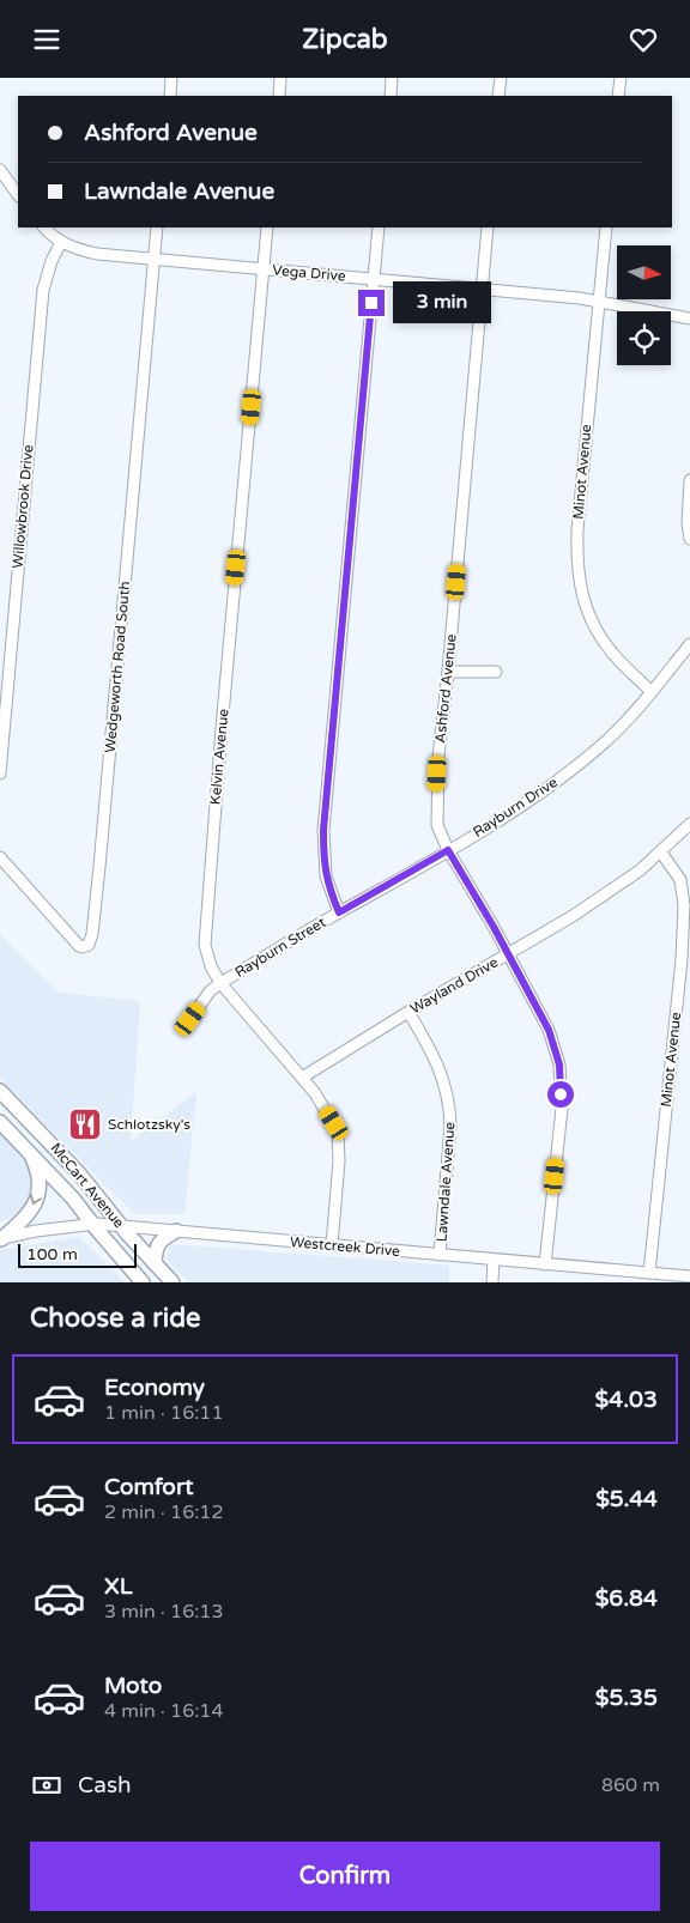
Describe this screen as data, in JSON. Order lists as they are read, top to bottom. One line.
{"streets":{"main road":["McCart Avenue"],"street":["Vega Drive","Minot Avenue","Willowbrook Drive","Wedgeworth Road South","Ashford Avenue","Kelvin Avenue","Rayburn Drive","Rayburn Street","Wayland Drive","Lawndale Avenue","Westcreek Drive"]},"crossings":[["Vega Drive","Minot Avenue"],["Vega Drive","Willowbrook Drive"],["Vega Drive","Wedgeworth Road South"],["Vega Drive","Ashford Avenue"],["Vega Drive","Kelvin Avenue"],["Minot Avenue","Rayburn Drive"],["Minot Avenue","Wayland Drive"],["Minot Avenue","Westcreek Drive"],["Ashford Avenue","Rayburn Drive"],["Ashford Avenue","Wayland Drive"],["Ashford Avenue","Westcreek Drive"],["Kelvin Avenue","Rayburn Street"],["Kelvin Avenue","Wayland Drive"],["Kelvin Avenue","Westcreek Drive"],["Rayburn Drive","Rayburn Street"],["Wayland Drive","Lawndale Avenue"],["Lawndale Avenue","Westcreek Drive"],["McCart Avenue","Westcreek Drive"]],"places":{"restaurant":["Schlotzsky's"]},"scale_bar":"100 m","north":"right","page":{"header":"Zipcab","banner":["Ashford Avenue","Lawndale Avenue"],"bubble":"3 min","scale":"100 m","heading":"Choose a ride","list":[{"name":"Economy","note":"1 min · 16:11","value":"$4.03"},{"name":"Comfort","note":"2 min · 16:12","value":"$5.44"},{"name":"XL","note":"3 min · 16:13","value":"$6.84"},{"name":"Moto","note":"4 min · 16:14","value":"$5.35"}],"pay":["Cash","860 m"],"buttons":"Confirm"}}
